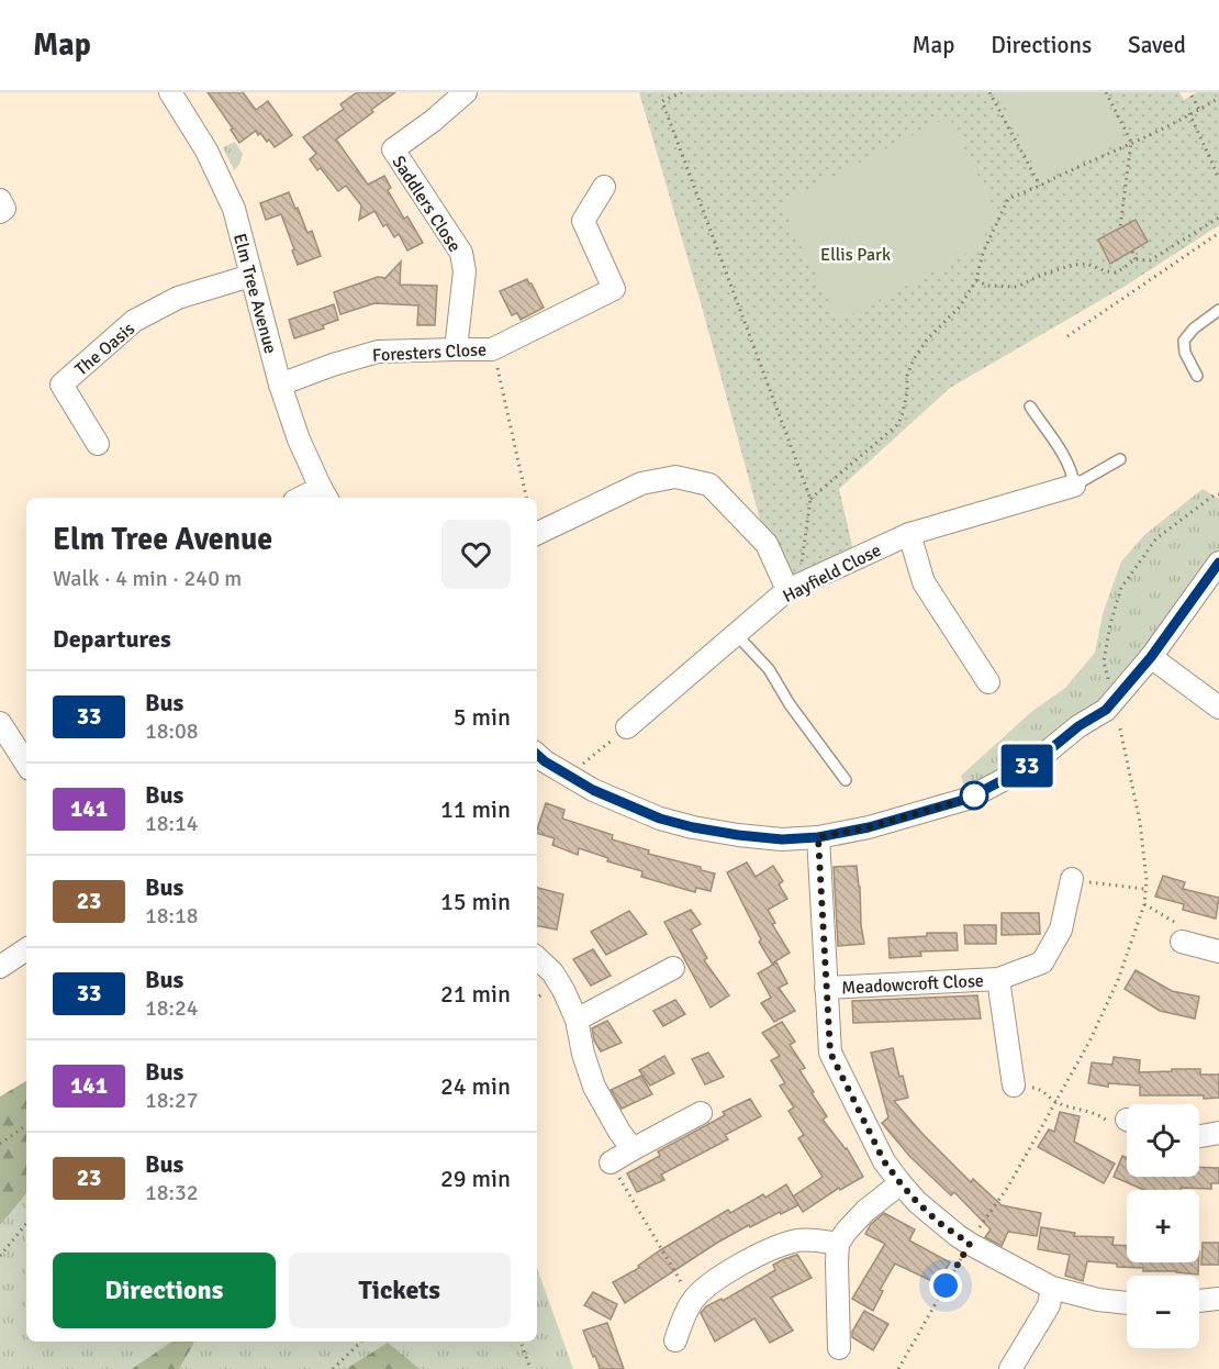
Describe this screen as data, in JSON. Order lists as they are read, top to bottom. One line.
{"streets":{"street":["Saddlers Close","Elm Tree Avenue","The Oasis","Foresters Close","Hayfield Close","Meadowcroft Close"]},"crossings":[["Saddlers Close","Foresters Close"],["Elm Tree Avenue","The Oasis"],["Elm Tree Avenue","Foresters Close"]],"parks":["Ellis Park"],"lines":["bus line 33"],"page":{"header":"Map","nav":["Map","Directions","Saved"],"on_map":"33","heading":[["Elm Tree Avenue","Walk · 4 min · 240 m"],"Departures"],"list":[{"mark":"33","name":"Bus","note":"18:08","value":"5 min"},{"mark":"141","name":"Bus","note":"18:14","value":"11 min"},{"mark":"23","name":"Bus","note":"18:18","value":"15 min"},{"mark":"33","name":"Bus","note":"18:24","value":"21 min"},{"mark":"141","name":"Bus","note":"18:27","value":"24 min"},{"mark":"23","name":"Bus","note":"18:32","value":"29 min"}],"map_buttons":["+","−"],"buttons":["Directions","Tickets"]}}
